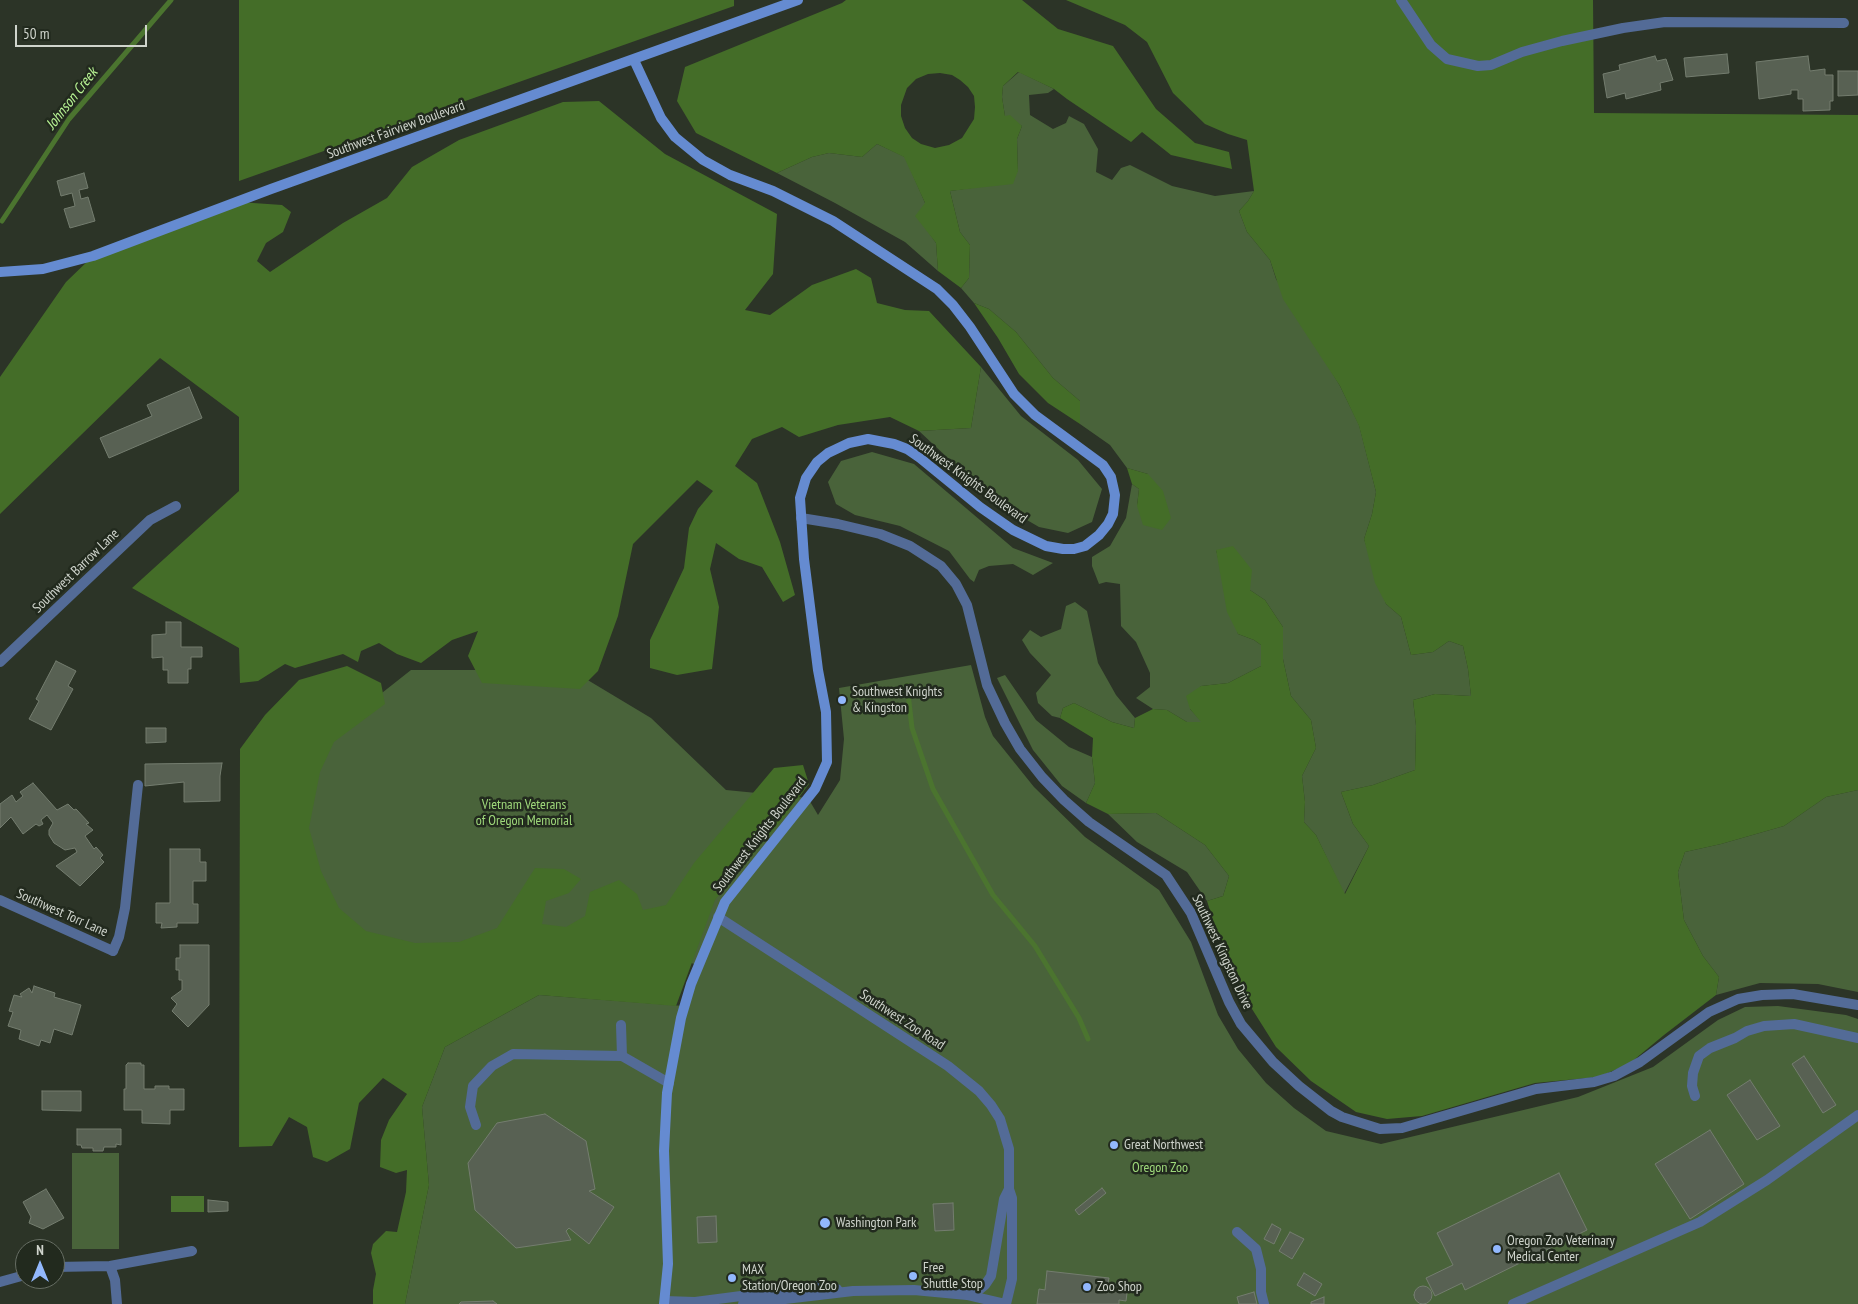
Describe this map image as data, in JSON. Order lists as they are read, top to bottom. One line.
{"streets":{"street":["Southwest Fairview Boulevard","Southwest Knights Boulevard","Southwest Barrow Lane","Southwest Torr Lane","Southwest Kingston Drive","Southwest Zoo Road"]},"crossings":[["Southwest Fairview Boulevard","Southwest Knights Boulevard"],["Southwest Knights Boulevard","Southwest Kingston Drive"],["Southwest Knights Boulevard","Southwest Zoo Road"]],"water":["Johnson Creek"],"parks":["Vietnam Veterans of Oregon Memorial","Oregon Zoo"],"places":["Southwest Knights & Kingston","Great Northwest","Washington Park","Oregon Zoo Veterinary Medical Center","Free Shuttle Stop","MAX Station/Oregon Zoo","Zoo Shop"],"scale_bar":"50 m","north":"top"}
